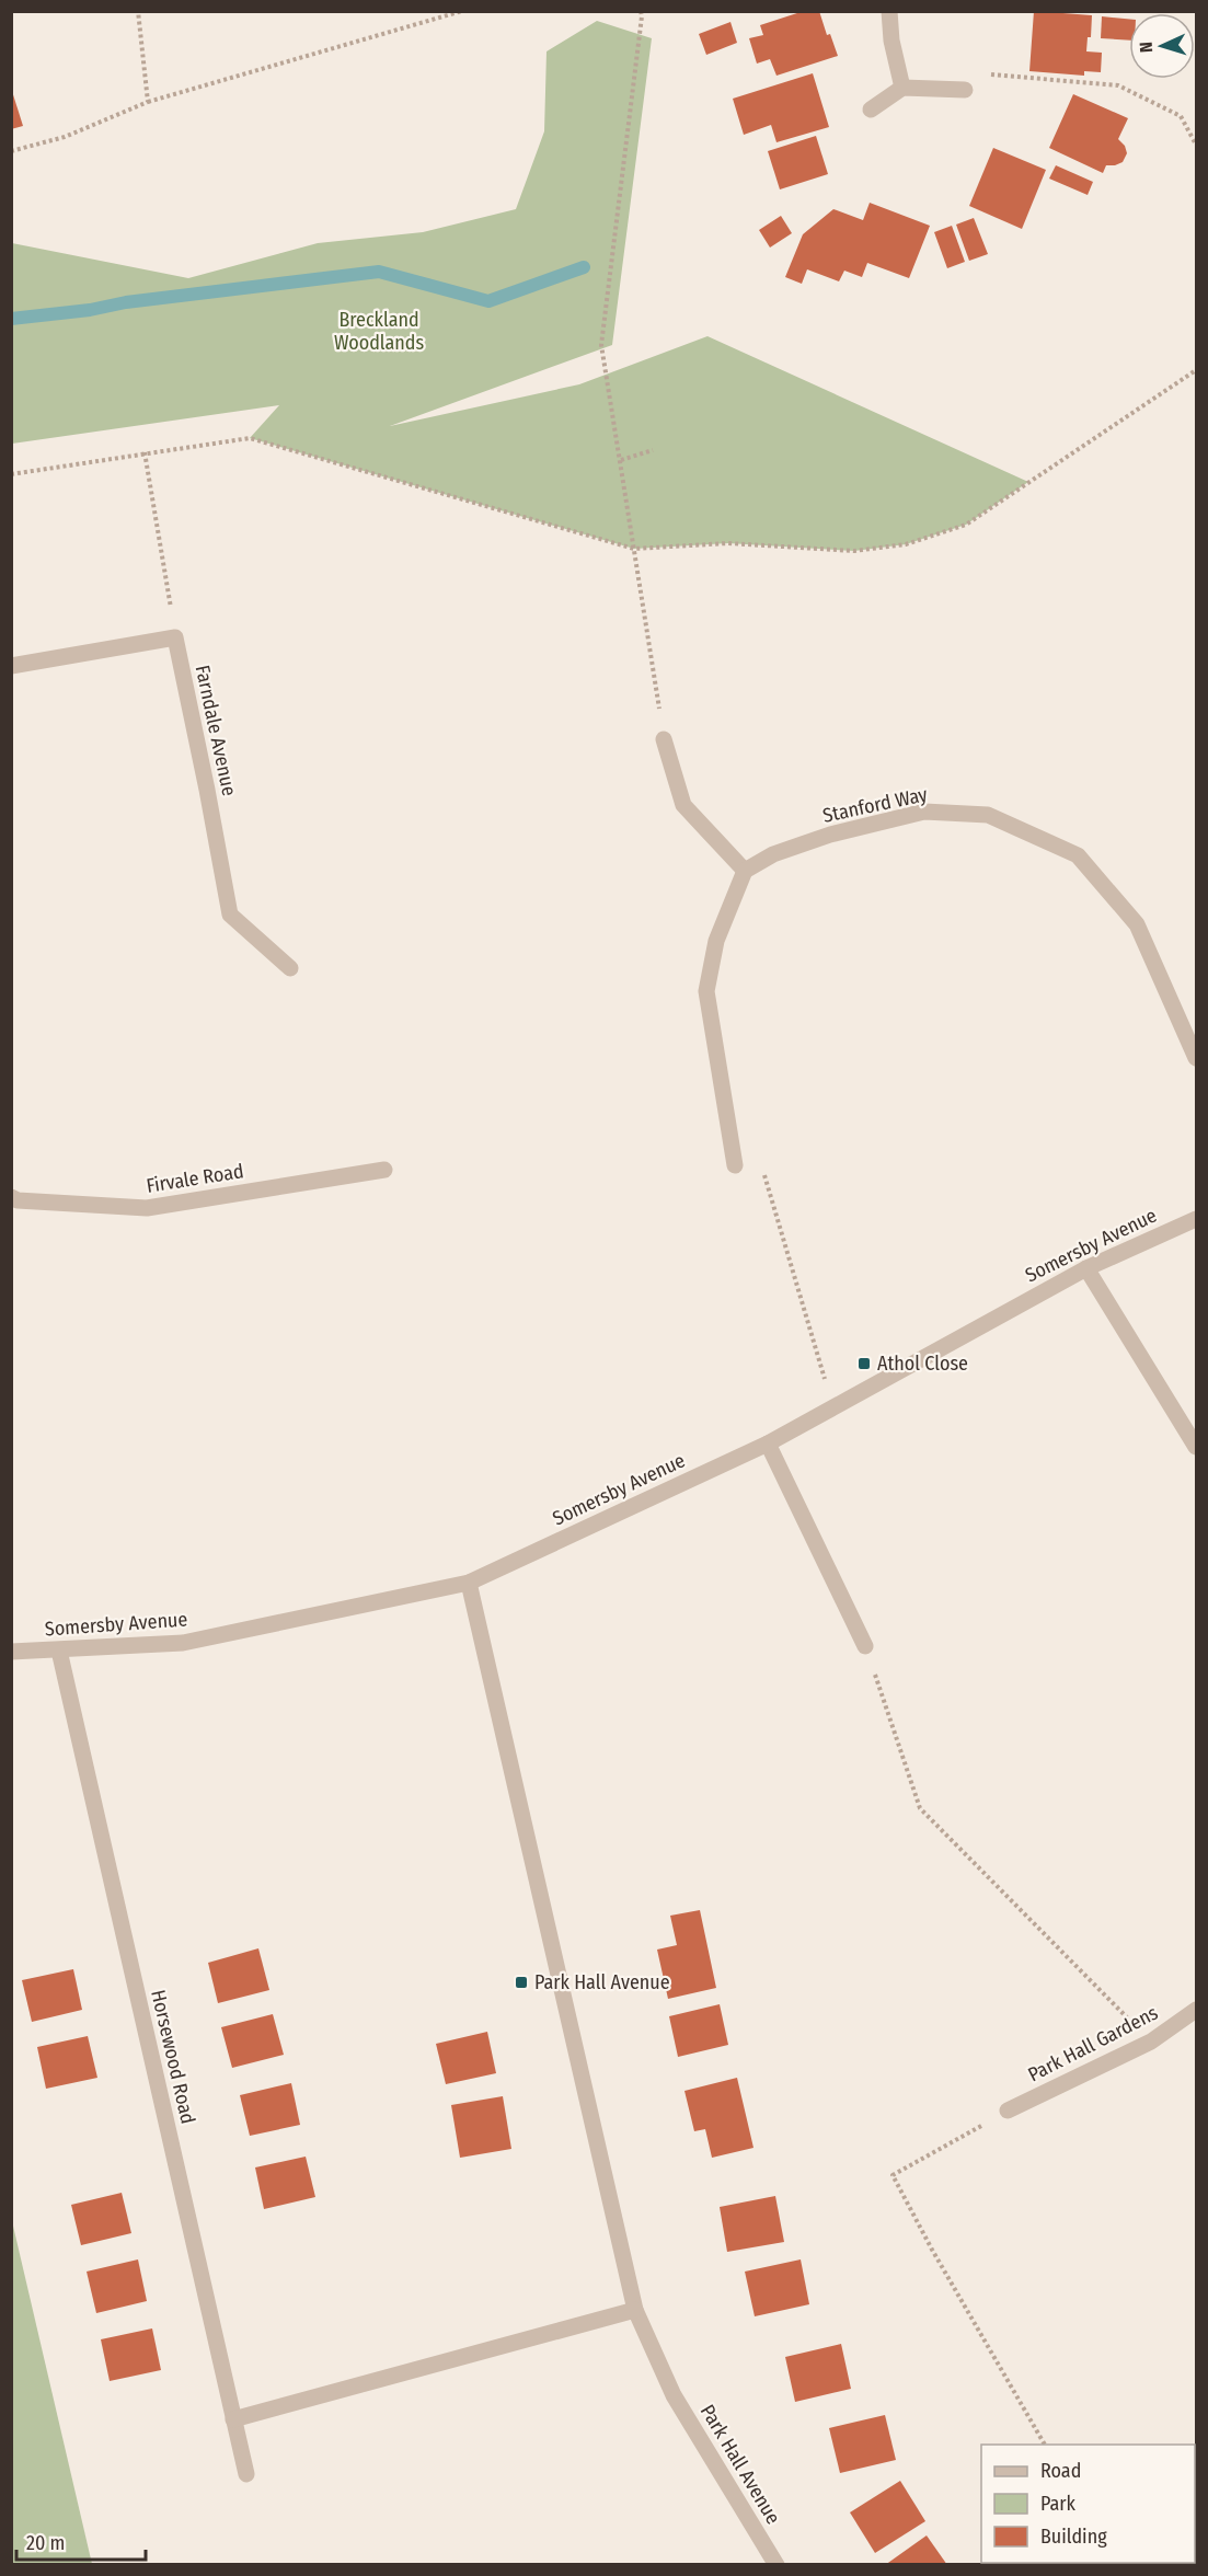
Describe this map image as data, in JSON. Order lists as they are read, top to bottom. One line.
{"streets":{"street":["Farndale Avenue","Stanford Way","Firvale Road","Somersby Avenue","Park Hall Gardens","Horsewood Road","Park Hall Avenue"]},"crossings":[["Somersby Avenue","Horsewood Road"],["Somersby Avenue","Park Hall Avenue"]],"parks":["Breckland Woodlands"],"places":{"transit":["Athol Close","Park Hall Avenue"]},"legend":["Road","Park","Building"],"scale_bar":"20 m","north":"left"}
